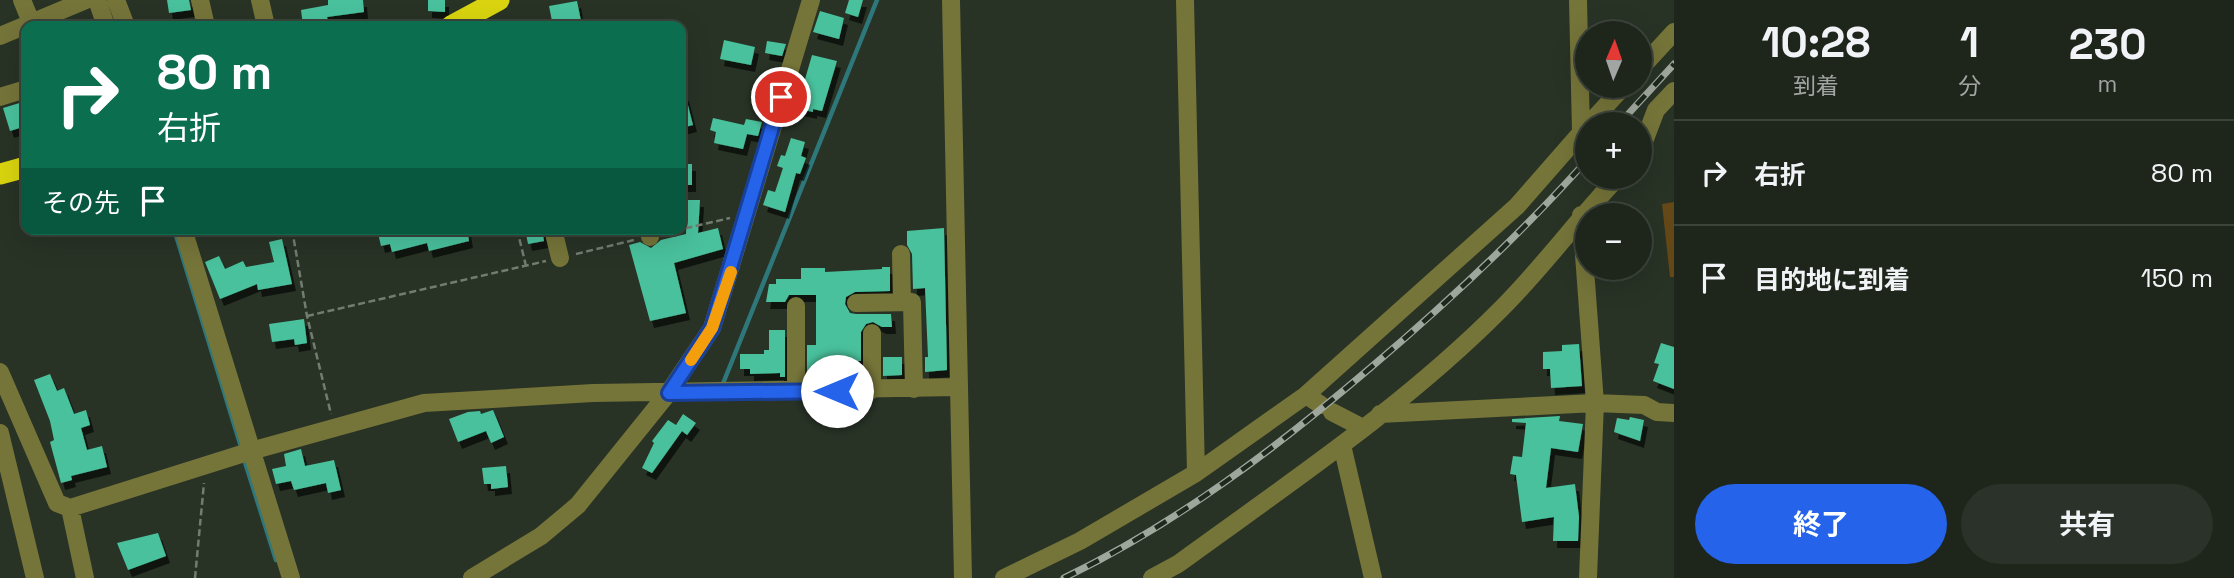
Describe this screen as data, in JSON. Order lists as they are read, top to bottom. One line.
{"north":"top","page":{"eta":["10:28","到着","1","分","230","m"],"map_buttons":["+","−"],"turn":["80 m","右折"],"list":[{"name":"右折","value":"80 m"},{"name":"目的地に到着","value":"150 m"}],"then":"その先","buttons":["終了","共有"]}}
